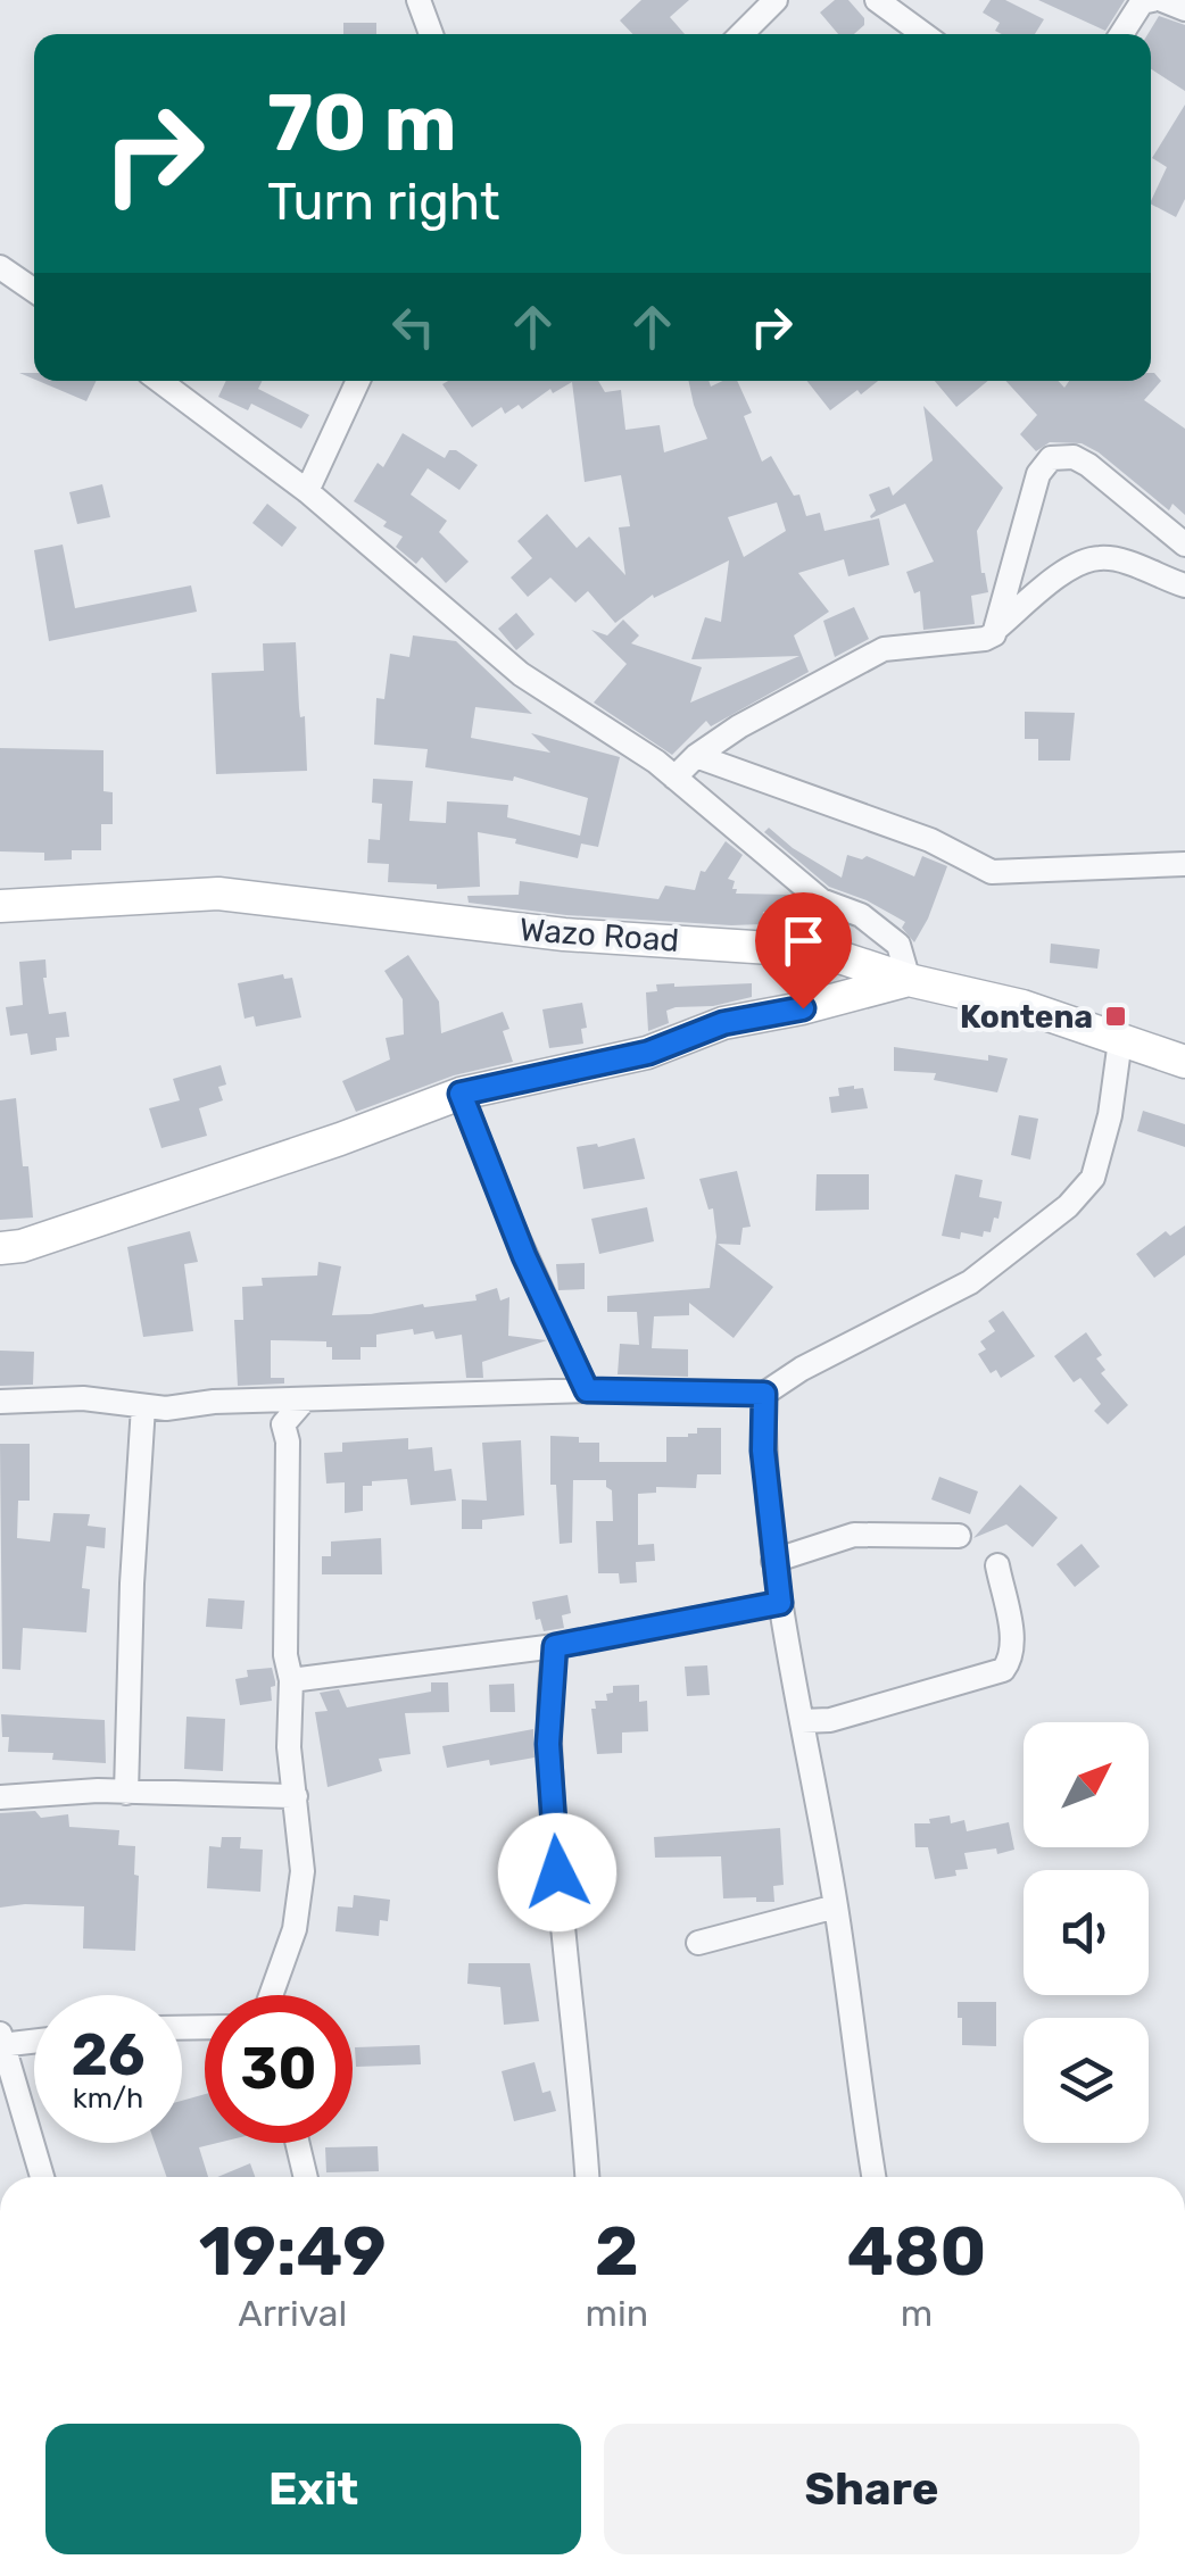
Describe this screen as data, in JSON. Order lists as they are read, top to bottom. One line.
{"streets":{"main road":["Wazo Road"]},"places":{"transit":["Kontena"]},"north":"top right","page":{"turn":["70 m","Turn right"],"speed":"26 km/h","limit":"30","eta":["19:49","Arrival","2","min","480","m"],"buttons":["Exit","Share"]}}
